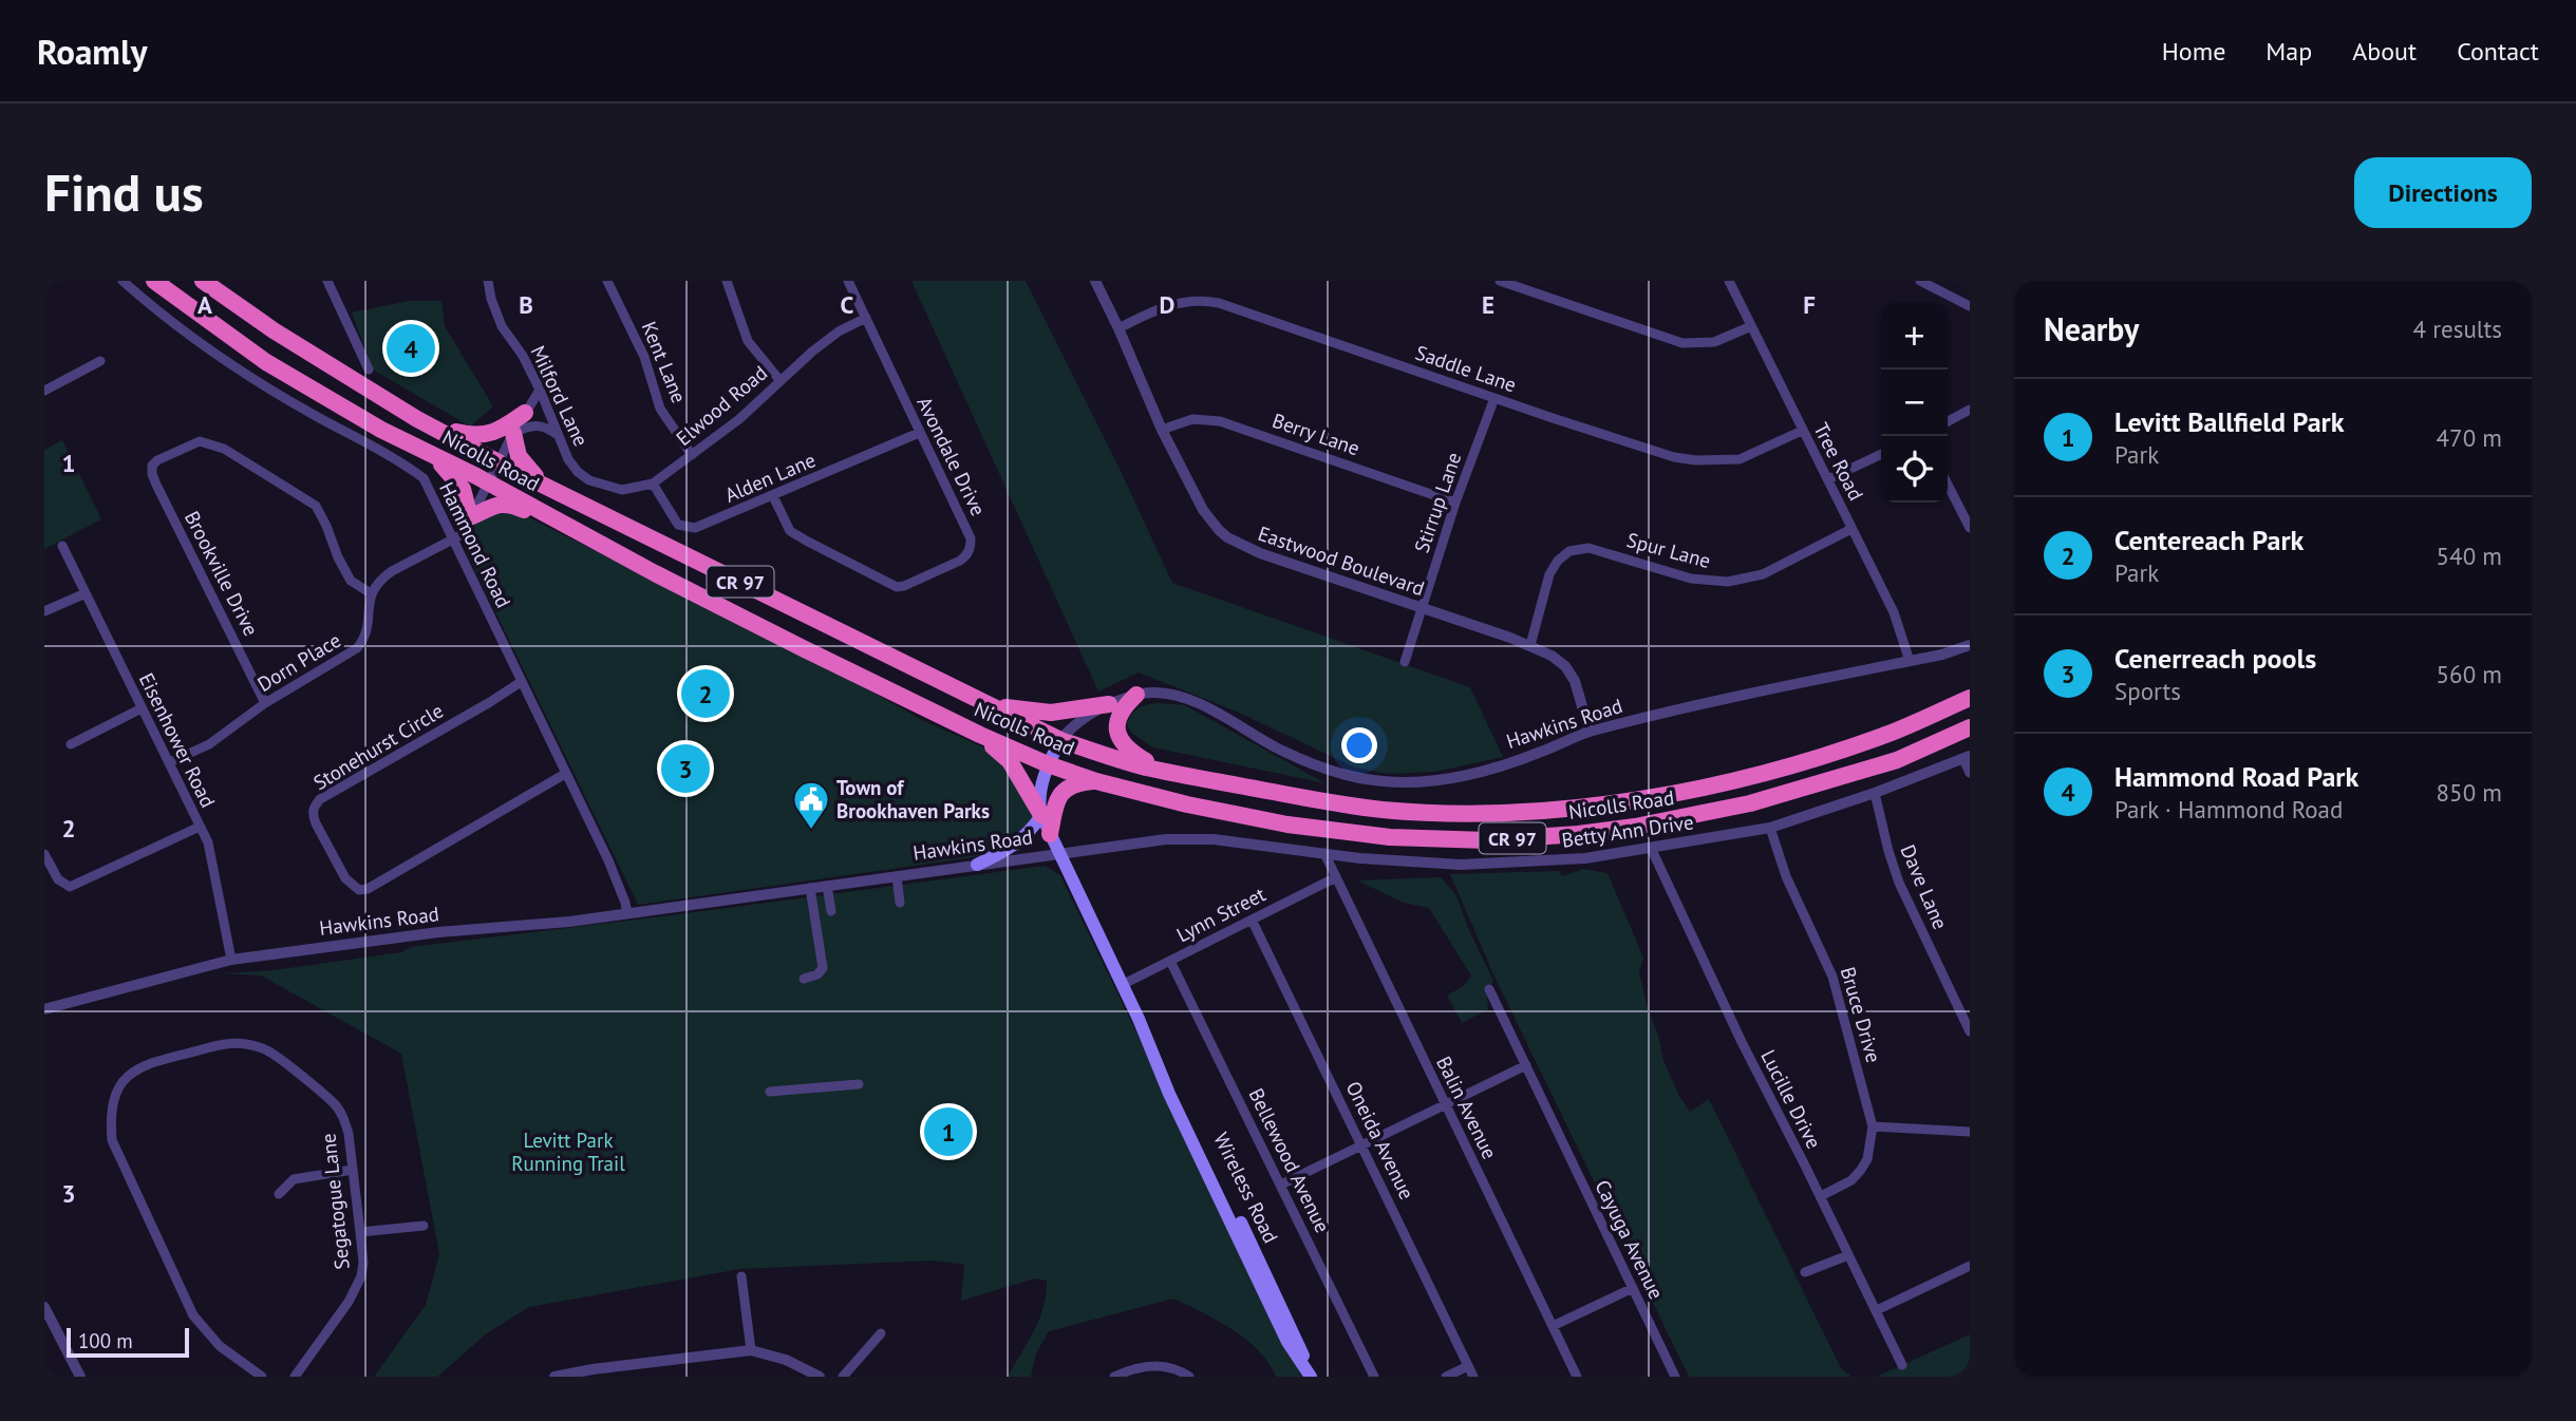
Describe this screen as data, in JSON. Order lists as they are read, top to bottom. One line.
{"streets":{"highway":["Nicolls Road","CR 97"],"main road":["Hawkins Road","Wireless Road"],"street":["Kent Lane","Saddle Lane","Milford Lane","Elwood Road","Berry Lane","Avondale Drive","Tree Road","Alden Lane","Stirrup Lane","Hammond Road","Spur Lane","Eastwood Boulevard","Brookville Drive","Dorn Place","Eisenhower Road","Stonehurst Circle","Betty Ann Drive","Dave Lane","Lynn Street","Bruce Drive","Lucille Drive","Balin Avenue","Oneida Avenue","Bellewood Avenue","Segatogue Lane","Cayuga Avenue"]},"crossings":[["Kent Lane","Elwood Road"],["Saddle Lane","Tree Road"],["Saddle Lane","Stirrup Lane"],["Saddle Lane","Eastwood Boulevard"],["Milford Lane","Elwood Road"],["Elwood Road","Avondale Drive"],["Elwood Road","Alden Lane"],["Berry Lane","Stirrup Lane"],["Berry Lane","Eastwood Boulevard"],["Avondale Drive","Alden Lane"],["Nicolls Road","Hawkins Road"],["Tree Road","Spur Lane"],["Tree Road","Hawkins Road"],["Stirrup Lane","Eastwood Boulevard"],["Hammond Road","Hawkins Road"],["Hammond Road","Stonehurst Circle"],["Spur Lane","Eastwood Boulevard"],["Eastwood Boulevard","Hawkins Road"],["Brookville Drive","Dorn Place"],["Dorn Place","Eisenhower Road"],["Hawkins Road","Eisenhower Road"],["Hawkins Road","Betty Ann Drive"],["Hawkins Road","Wireless Road"],["Betty Ann Drive","Dave Lane"],["Betty Ann Drive","Bruce Drive"],["Betty Ann Drive","Lucille Drive"],["Betty Ann Drive","Balin Avenue"],["Betty Ann Drive","Wireless Road"],["Lynn Street","Balin Avenue"],["Lynn Street","Oneida Avenue"],["Lynn Street","Bellewood Avenue"],["Lynn Street","Wireless Road"],["Bruce Drive","Lucille Drive"]],"parks":["Levitt Park Running Trail"],"places":{"public building":["Town of Brookhaven Parks"]},"scale_bar":"100 m","page":{"header":"Roamly","nav":["Home","Map","About","Contact"],"buttons":"Directions","title":"Find us","heading":["Nearby","4 results"],"map_buttons":["+","−"],"pins":["4","2","3","1"],"list":[{"mark":"1","name":"Levitt Ballfield Park","note":"Park","value":"470 m"},{"mark":"2","name":"Centereach Park","note":"Park","value":"540 m"},{"mark":"3","name":"Cenerreach pools","note":"Sports","value":"560 m"},{"mark":"4","name":"Hammond Road Park","note":"Park · Hammond Road","value":"850 m"}],"scale":"100 m"},"grid":{"columns":["A","B","C","D","E","F"],"rows":["1","2","3"]}}
